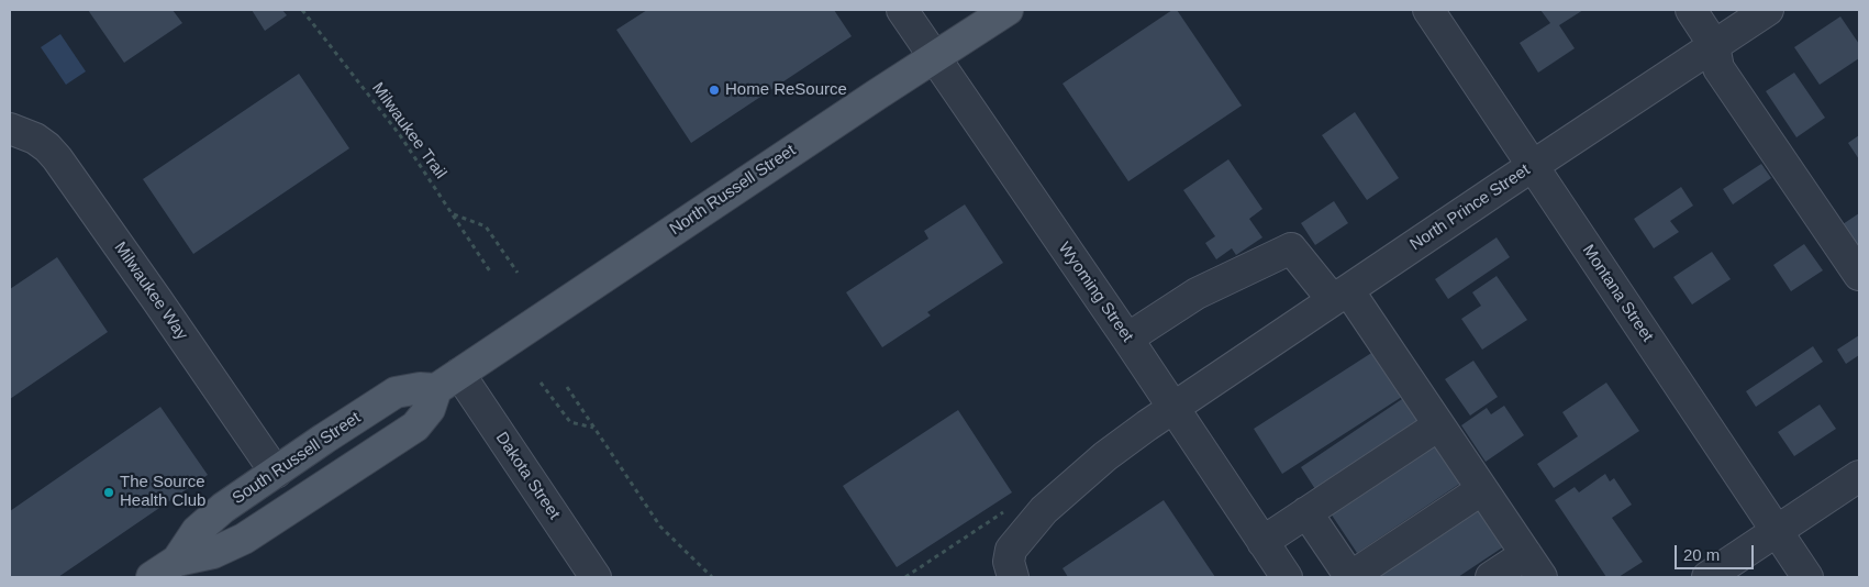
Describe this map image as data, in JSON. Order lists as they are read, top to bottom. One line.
{"streets":{"main road":["North Russell Street","South Russell Street"],"street":["North Prince Street","Milwaukee Way","Wyoming Street","Montana Street","Dakota Street"],"path":["Milwaukee Trail"]},"crossings":[["North Russell Street","Wyoming Street"],["North Russell Street","South Russell Street"],["North Russell Street","Dakota Street"],["North Prince Street","Wyoming Street"],["North Prince Street","Montana Street"],["Milwaukee Way","South Russell Street"],["South Russell Street","Dakota Street"]],"places":["Home ReSource","The Source Health Club"],"scale_bar":"20 m"}
